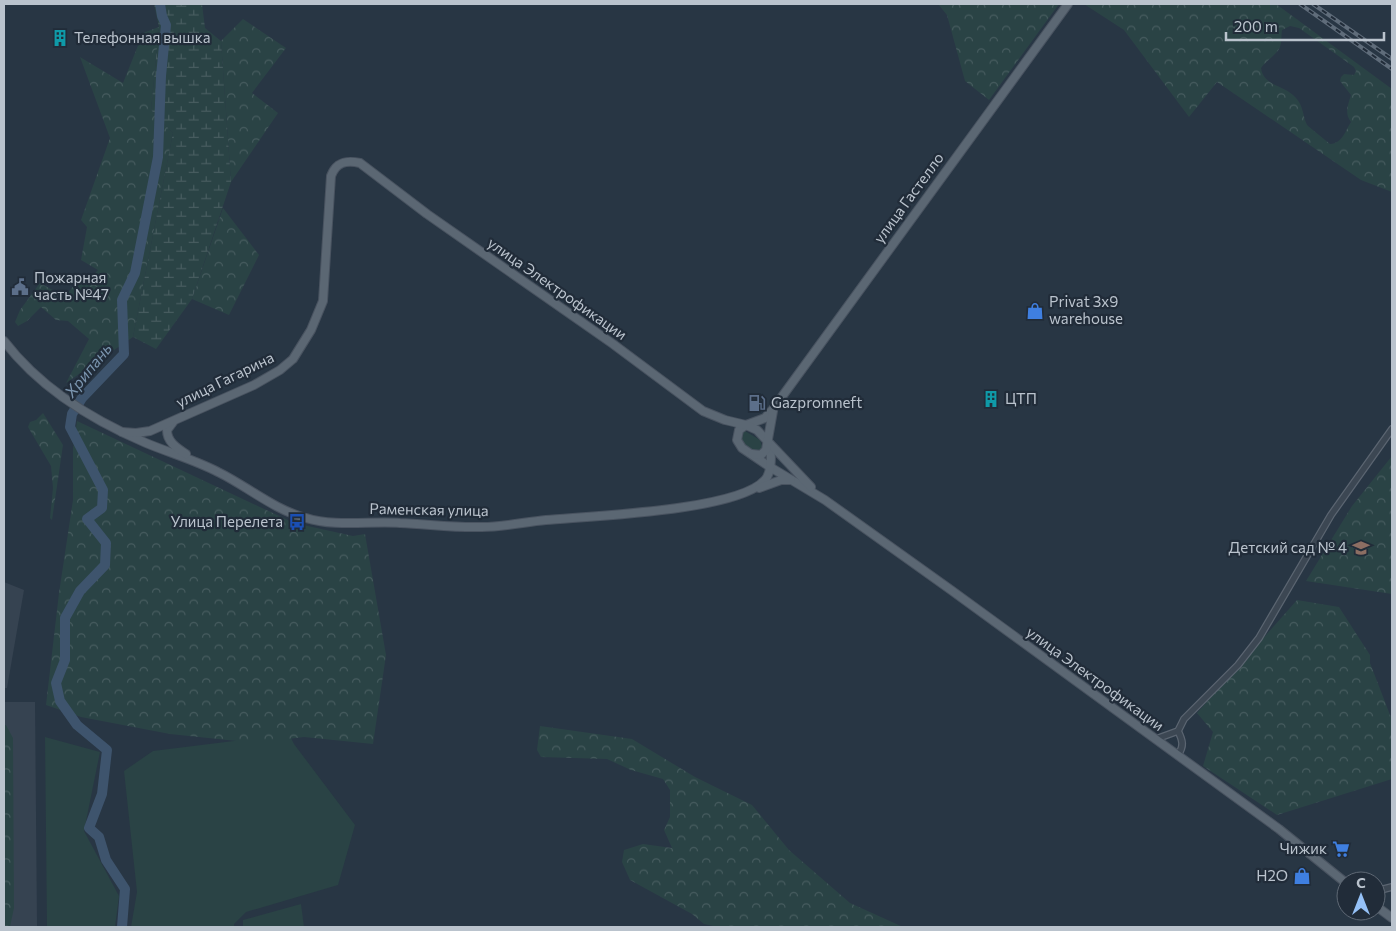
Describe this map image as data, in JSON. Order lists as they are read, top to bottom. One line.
{"streets":{"main road":["улица Гастелло","улица Электрофикации","улица Гагарина","Раменская улица"]},"crossings":[["улица Гастелло","улица Электрофикации"],["улица Гастелло","Раменская улица"],["улица Электрофикации","улица Гагарина"],["улица Гагарина","Раменская улица"]],"water":["Хрипань"],"places":{"building":["Телефонная вышка","ЦТП"],"public building":["Пожарная часть №47"],"shop":["Privat 3x9 warehouse","H2O"],"fuel station":["Gazpromneft"],"bus stop":["Улица Перелета"],"school or university":["Детский сад № 4"],"supermarket":["Чижик"]},"scale_bar":"200 m","north":"top"}
